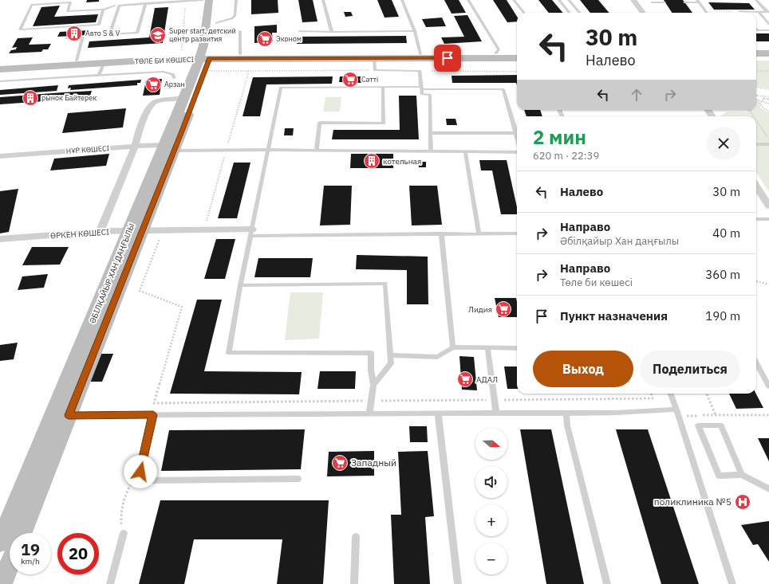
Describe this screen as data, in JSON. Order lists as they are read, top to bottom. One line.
{"streets":{"main road":["ТӨЛЕ БИ КӨШЕСІ","ӘБІЛҚАЙЫР ХАН ДАҢҒЫЛЫ"],"street":["НҰР КӨШЕСІ","ӨРКЕН КӨШЕСІ"]},"crossings":[["ТӨЛЕ БИ КӨШЕСІ","ӘБІЛҚАЙЫР ХАН ДАҢҒЫЛЫ"],["НҰР КӨШЕСІ","ӘБІЛҚАЙЫР ХАН ДАҢҒЫЛЫ"],["ӨРКЕН КӨШЕСІ","ӘБІЛҚАЙЫР ХАН ДАҢҒЫЛЫ"]],"places":{"building":["Авто S & V","рынок Байтерек","котельная"],"school or university":["Super start, детский центр развития"],"supermarket":["Эконом","Cәтті","Арзан","Лидия","АДАЛ","Западный"],"hospital":["поликлиника №5"]},"north":"right","page":{"turn":["30 m","Налево"],"heading":["2 мин","620 m · 22:39"],"list":[{"name":"Налево","value":"30 m"},{"name":"Направо","note":"Әбілқайыр Хан даңғылы","value":"40 m"},{"name":"Направо","note":"Төле би көшесі","value":"360 m"},{"name":"Пункт назначения","value":"190 m"}],"buttons":["Выход","Поделиться"],"map_buttons":["+","−"],"speed":"19 km/h","limit":"20"}}
